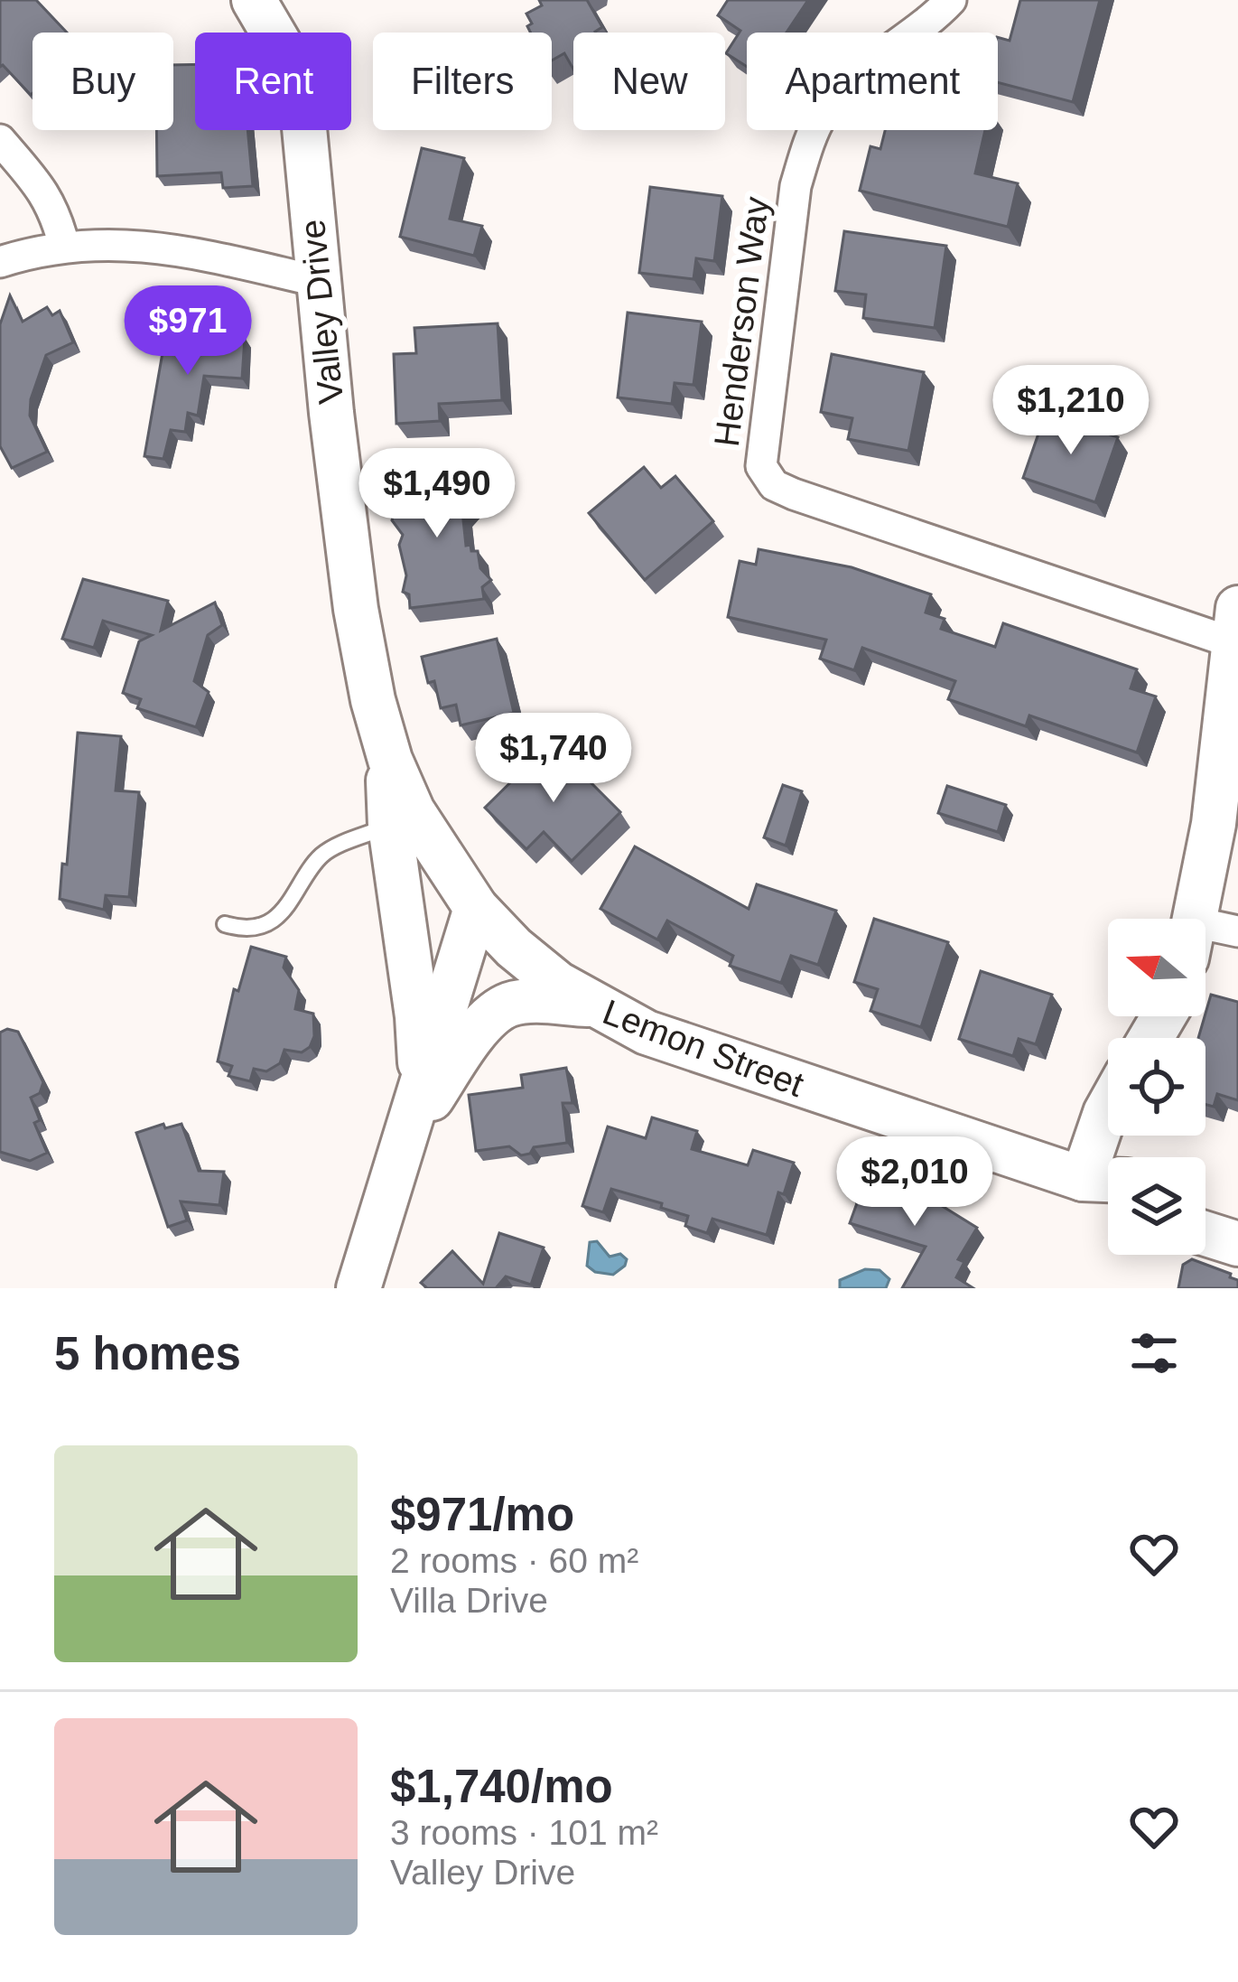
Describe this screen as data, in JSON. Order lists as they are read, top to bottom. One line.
{"streets":{"street":["Valley Drive","Henderson Way","Lemon Street"]},"crossings":[["Valley Drive","Lemon Street"]],"north":"left","page":{"chip":["Buy","Rent","Filters","New","Apartment"],"price":["$971","$1,210","$1,490","$1,740","$2,010"],"heading":"5 homes","list":[{"name":"$971/mo","note":"2 rooms · 60 m² · Villa Drive"},{"name":"$1,740/mo","note":"3 rooms · 101 m² · Valley Drive"}]}}
